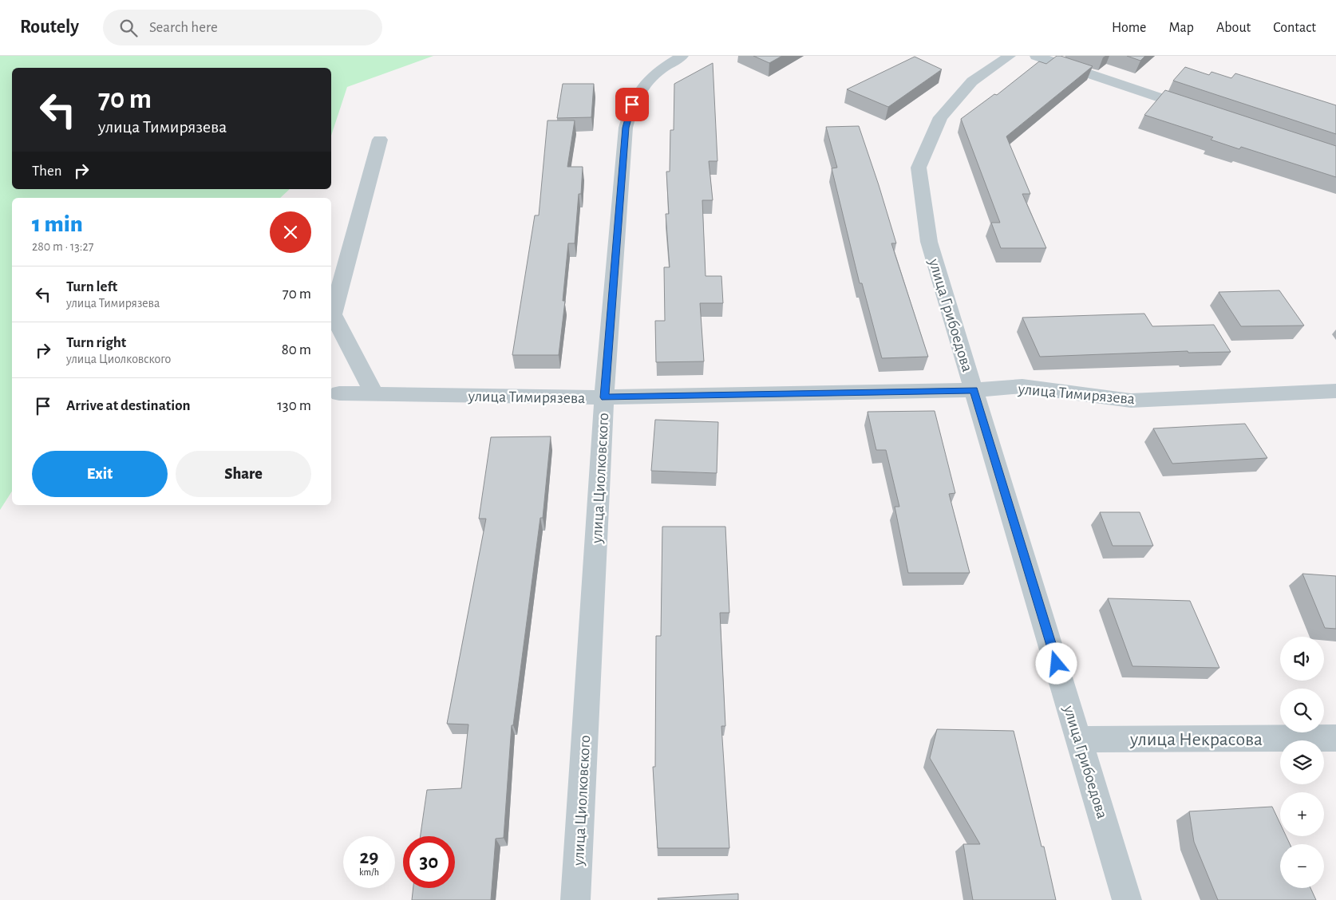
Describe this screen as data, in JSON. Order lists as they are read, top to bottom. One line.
{"streets":{"street":["улица Грибоедова","улица Тимирязева","улица Циолковского","улица Некрасова"]},"crossings":[["улица Грибоедова","улица Тимирязева"],["улица Грибоедова","улица Некрасова"],["улица Тимирязева","улица Циолковского"]],"page":{"header":"Routely","search":"Search here","nav":["Home","Map","About","Contact"],"turn":["70 m","улица Тимирязева"],"then":"Then","heading":["1 min","280 m · 13:27"],"list":[{"name":"Turn left","note":"улица Тимирязева","value":"70 m"},{"name":"Turn right","note":"улица Циолковского","value":"80 m"},{"name":"Arrive at destination","value":"130 m"}],"buttons":["Exit","Share"],"map_buttons":["+","−"],"speed":"29 km/h","limit":"30"}}
